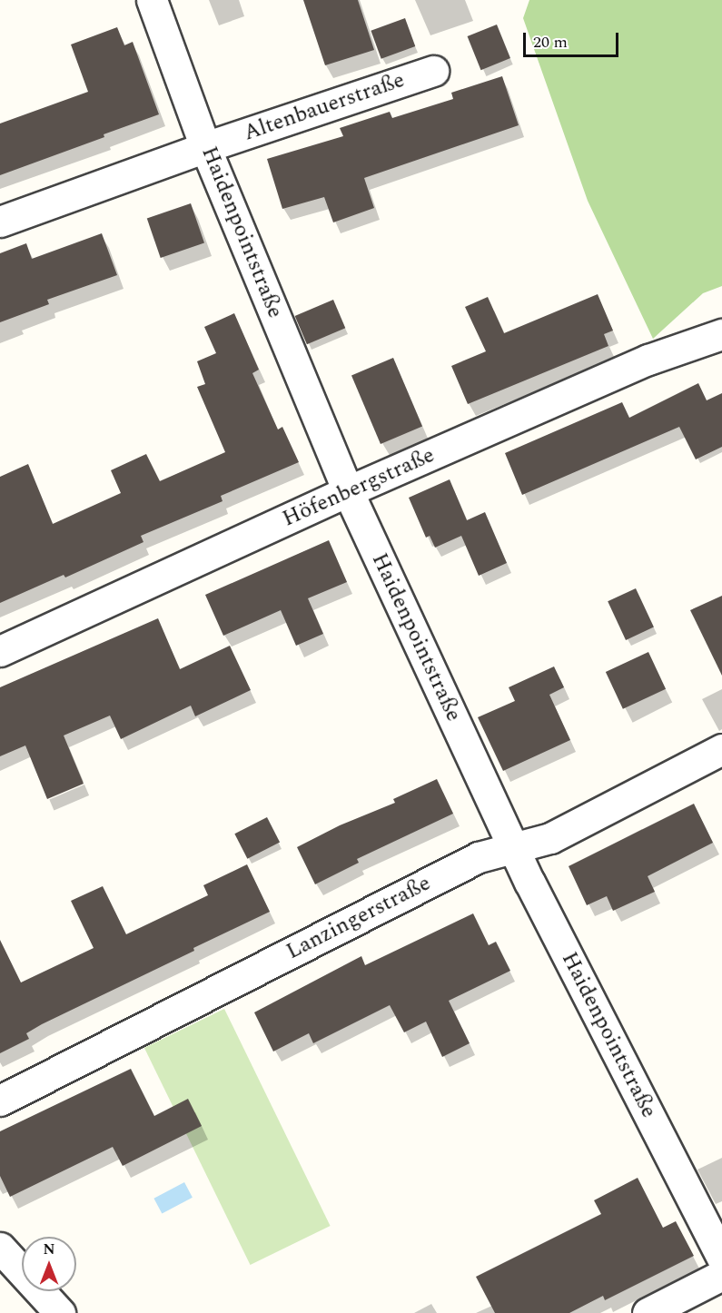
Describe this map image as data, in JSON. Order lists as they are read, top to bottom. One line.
{"streets":{"street":["Altenbauerstraße","Haidenpointstraße","Höfenbergstraße","Lanzingerstraße"]},"crossings":[["Altenbauerstraße","Haidenpointstraße"],["Haidenpointstraße","Höfenbergstraße"],["Haidenpointstraße","Lanzingerstraße"]],"scale_bar":"20 m","north":"top"}
